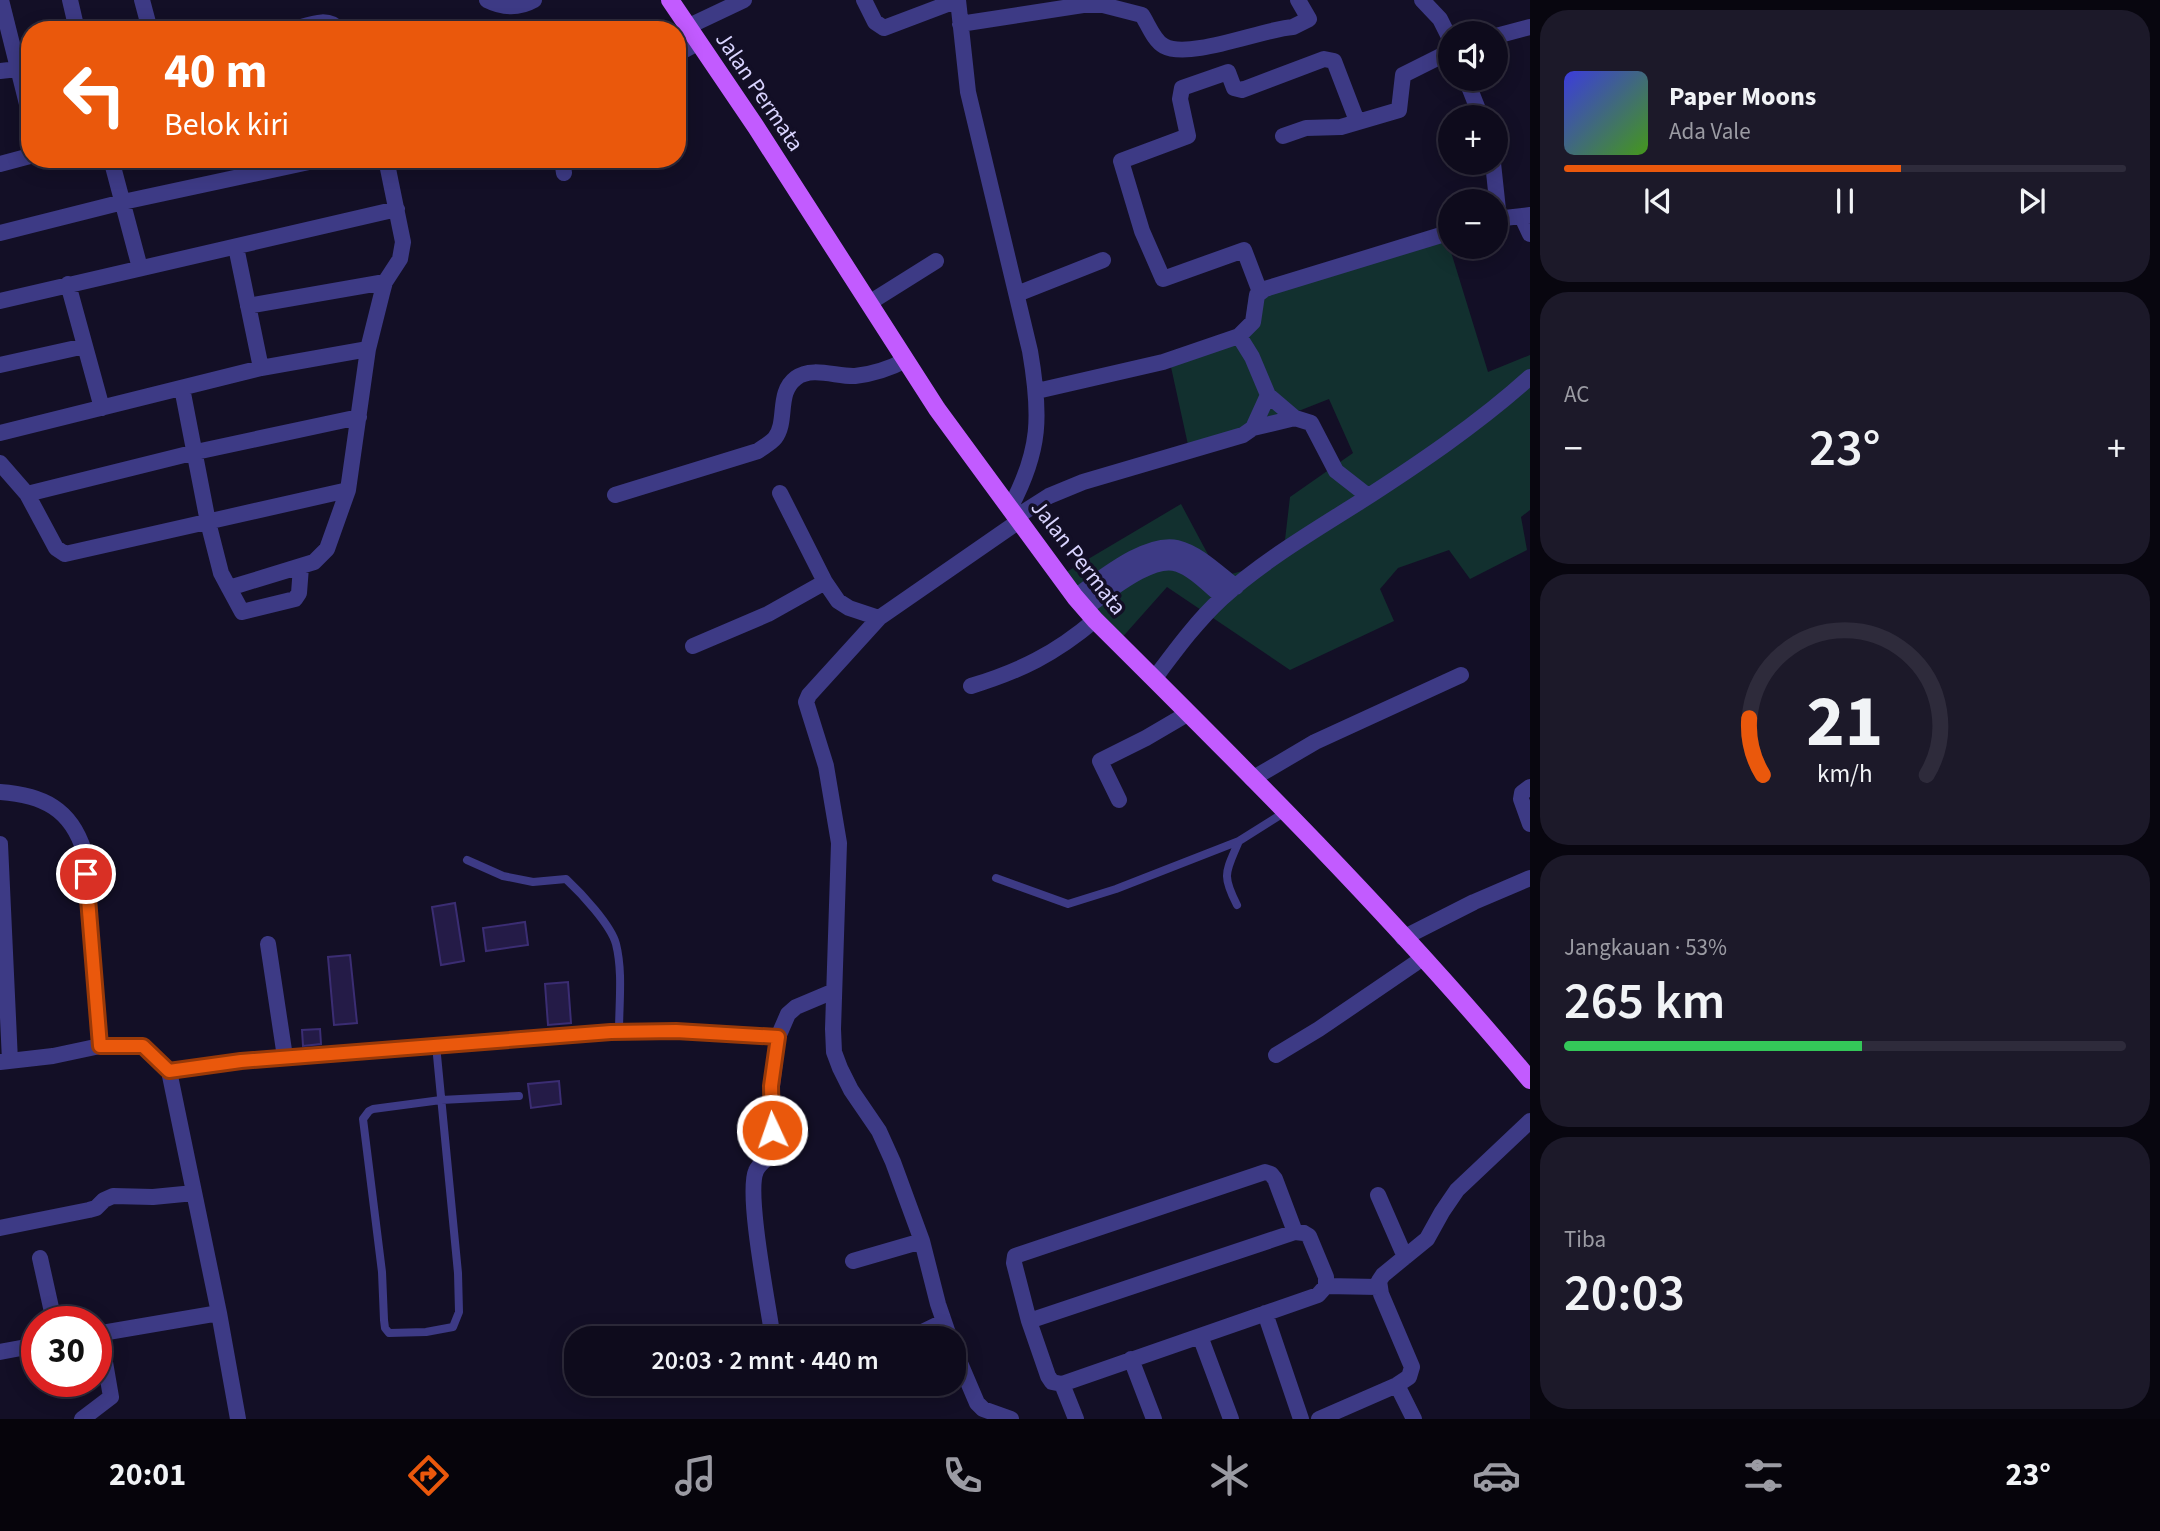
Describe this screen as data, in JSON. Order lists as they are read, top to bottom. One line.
{"streets":{"main road":["Jalan Permata"]},"page":{"map_buttons":["+","−"],"turn":["40 m","Belok kiri"],"song":["Paper Moons","Ada Vale"],"tile":["AC",["Jangkauan · 53%","265 km"],["Tiba","20:03"]],"heat":["−","23°","+"],"limit":"30","trip":"20:03 · 2 mnt · 440 m","tabs":["20:01","23°"],"gauge":["21","km/h"]}}
